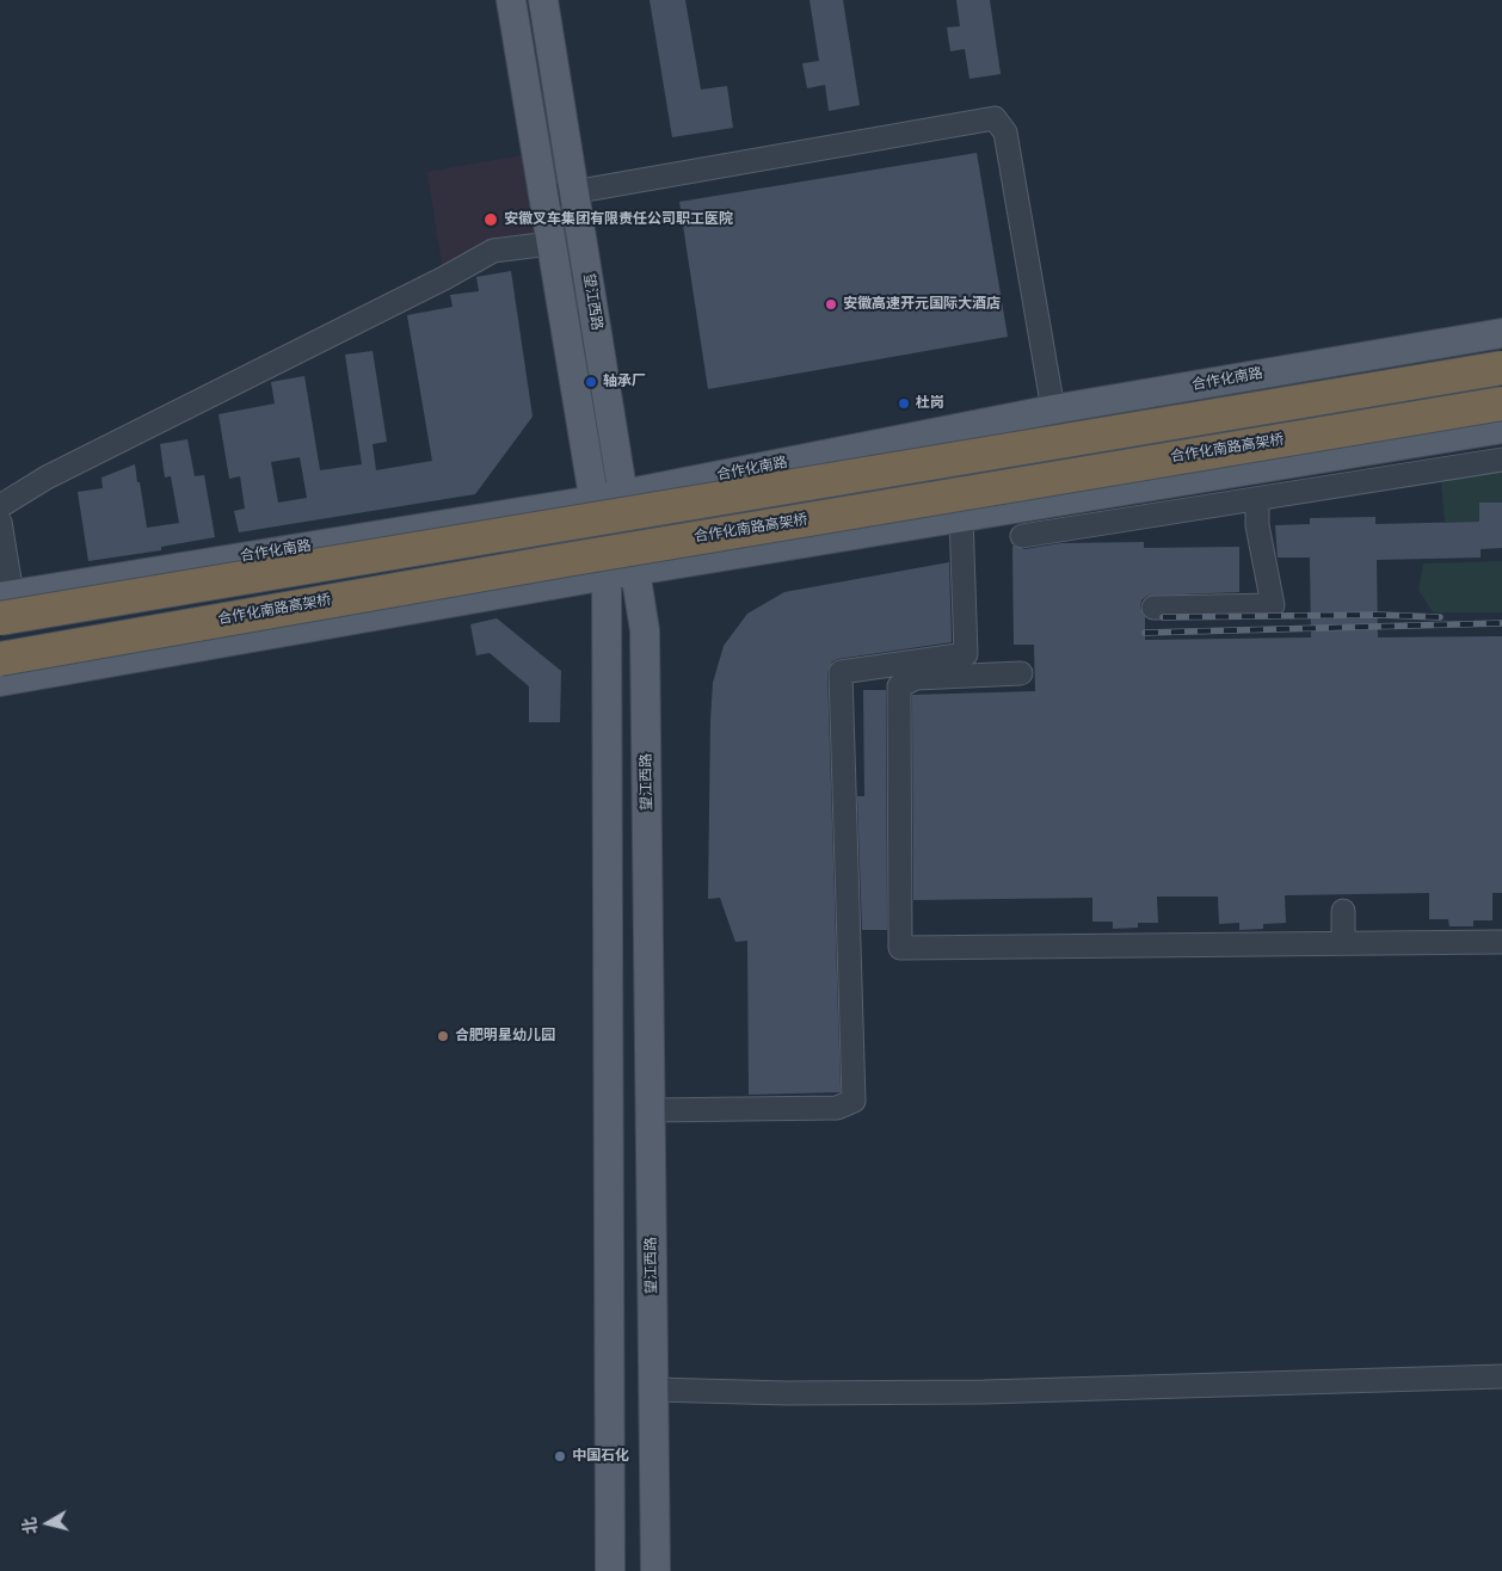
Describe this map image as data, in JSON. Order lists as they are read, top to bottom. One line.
{"streets":{"highway":["合作化南路高架桥"],"main road":["望江西路","合作化南路"]},"crossings":[["望江西路","合作化南路"]],"places":["安徽叉车集团有限责任公司职工医院","安徽高速开元国际大酒店","轴承厂","杜岗","合肥明星幼儿园","中国石化"],"north":"left"}
